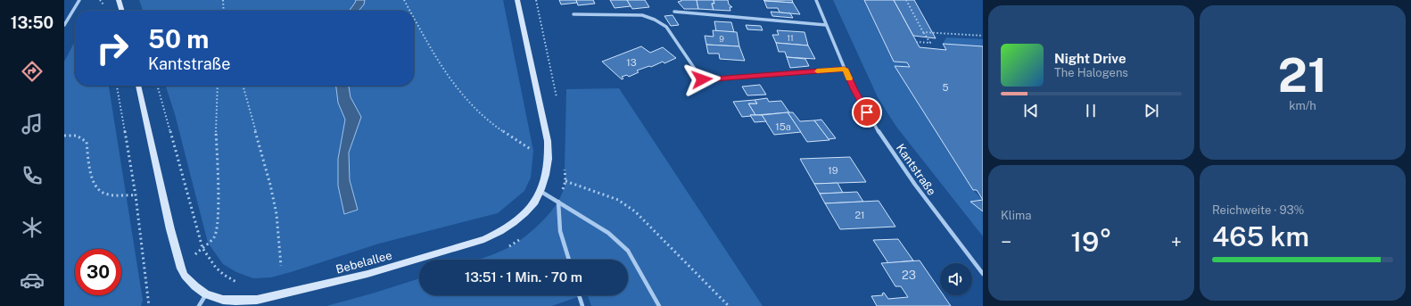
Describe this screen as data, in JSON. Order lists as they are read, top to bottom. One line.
{"streets":{"main road":["Bebelallee"],"street":["Kantstraße"]},"house_numbers":["11","9","13","5","15a","19","21","23"],"page":{"tabs":"13:50","tile":[["21","km/h"],"Klima",["Reichweite · 93%","465 km"]],"turn":["50 m","Kantstraße"],"song":["Night Drive","The Halogens"],"heat":["−","19°","+"],"limit":"30","trip":"13:51 · 1 Min. · 70 m"}}
